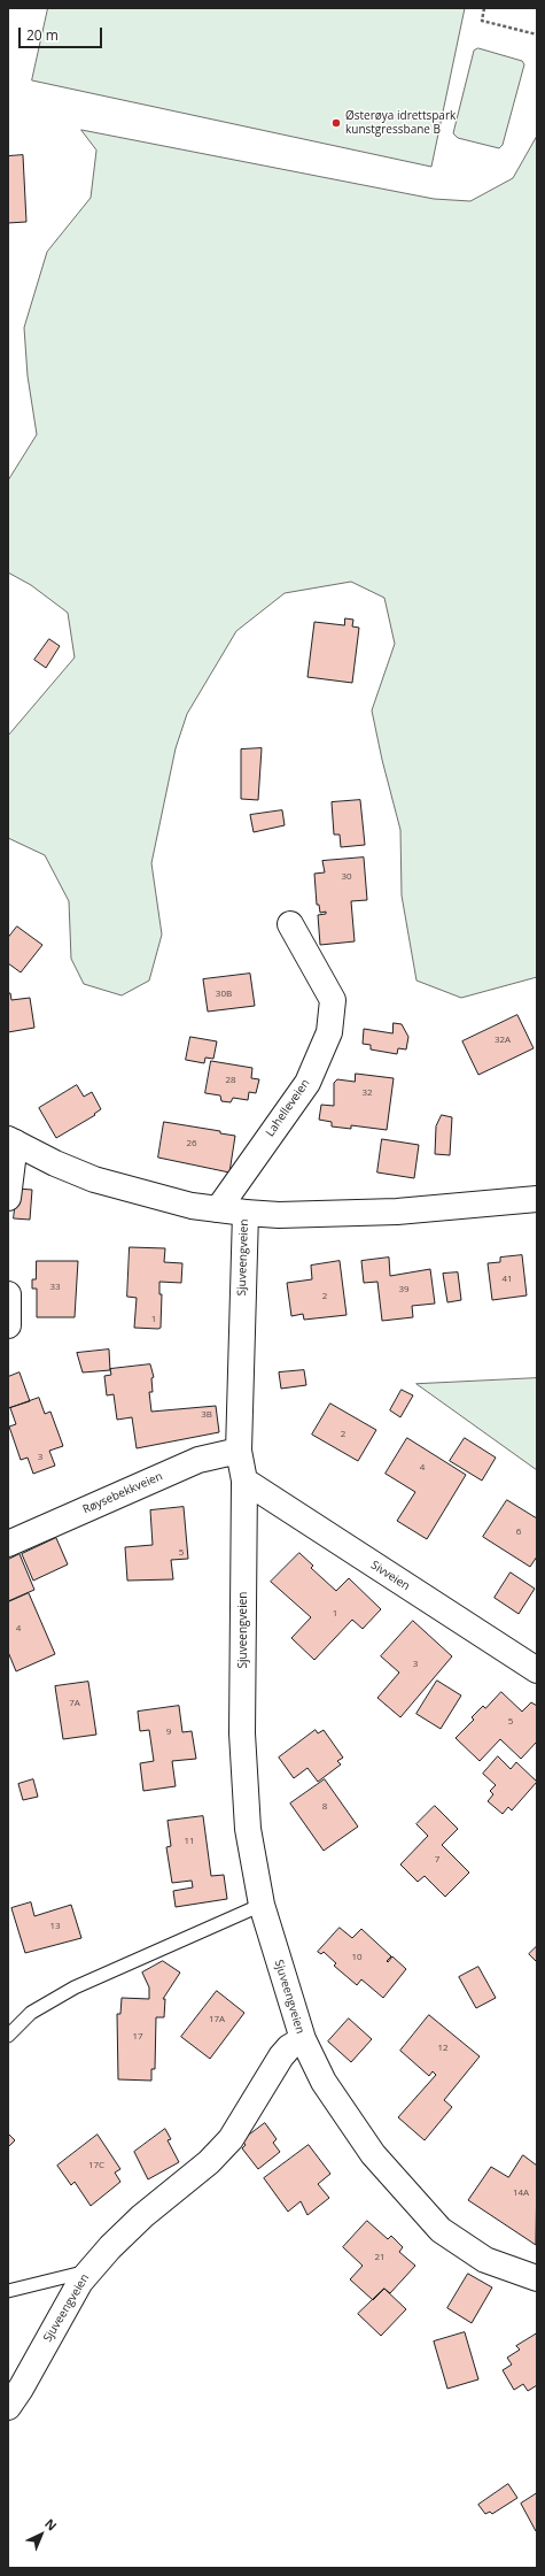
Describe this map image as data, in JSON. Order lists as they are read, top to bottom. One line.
{"streets":{"street":["Lahelleveien","Sjuveengveien","Røysebekkveien","Sivveien"]},"crossings":[["Sjuveengveien","Røysebekkveien"],["Sjuveengveien","Sivveien"]],"places":["Østerøya idrettspark kunstgressbane B"],"house_numbers":["30","30B","32A","28","32","26","41","33","39","2","1","3B","2","3","4","6","5","1","4","3","7A","5","9","8","11","7","13","10","17A","17","12","17C","14A","21"],"scale_bar":"20 m","north":"top right"}
